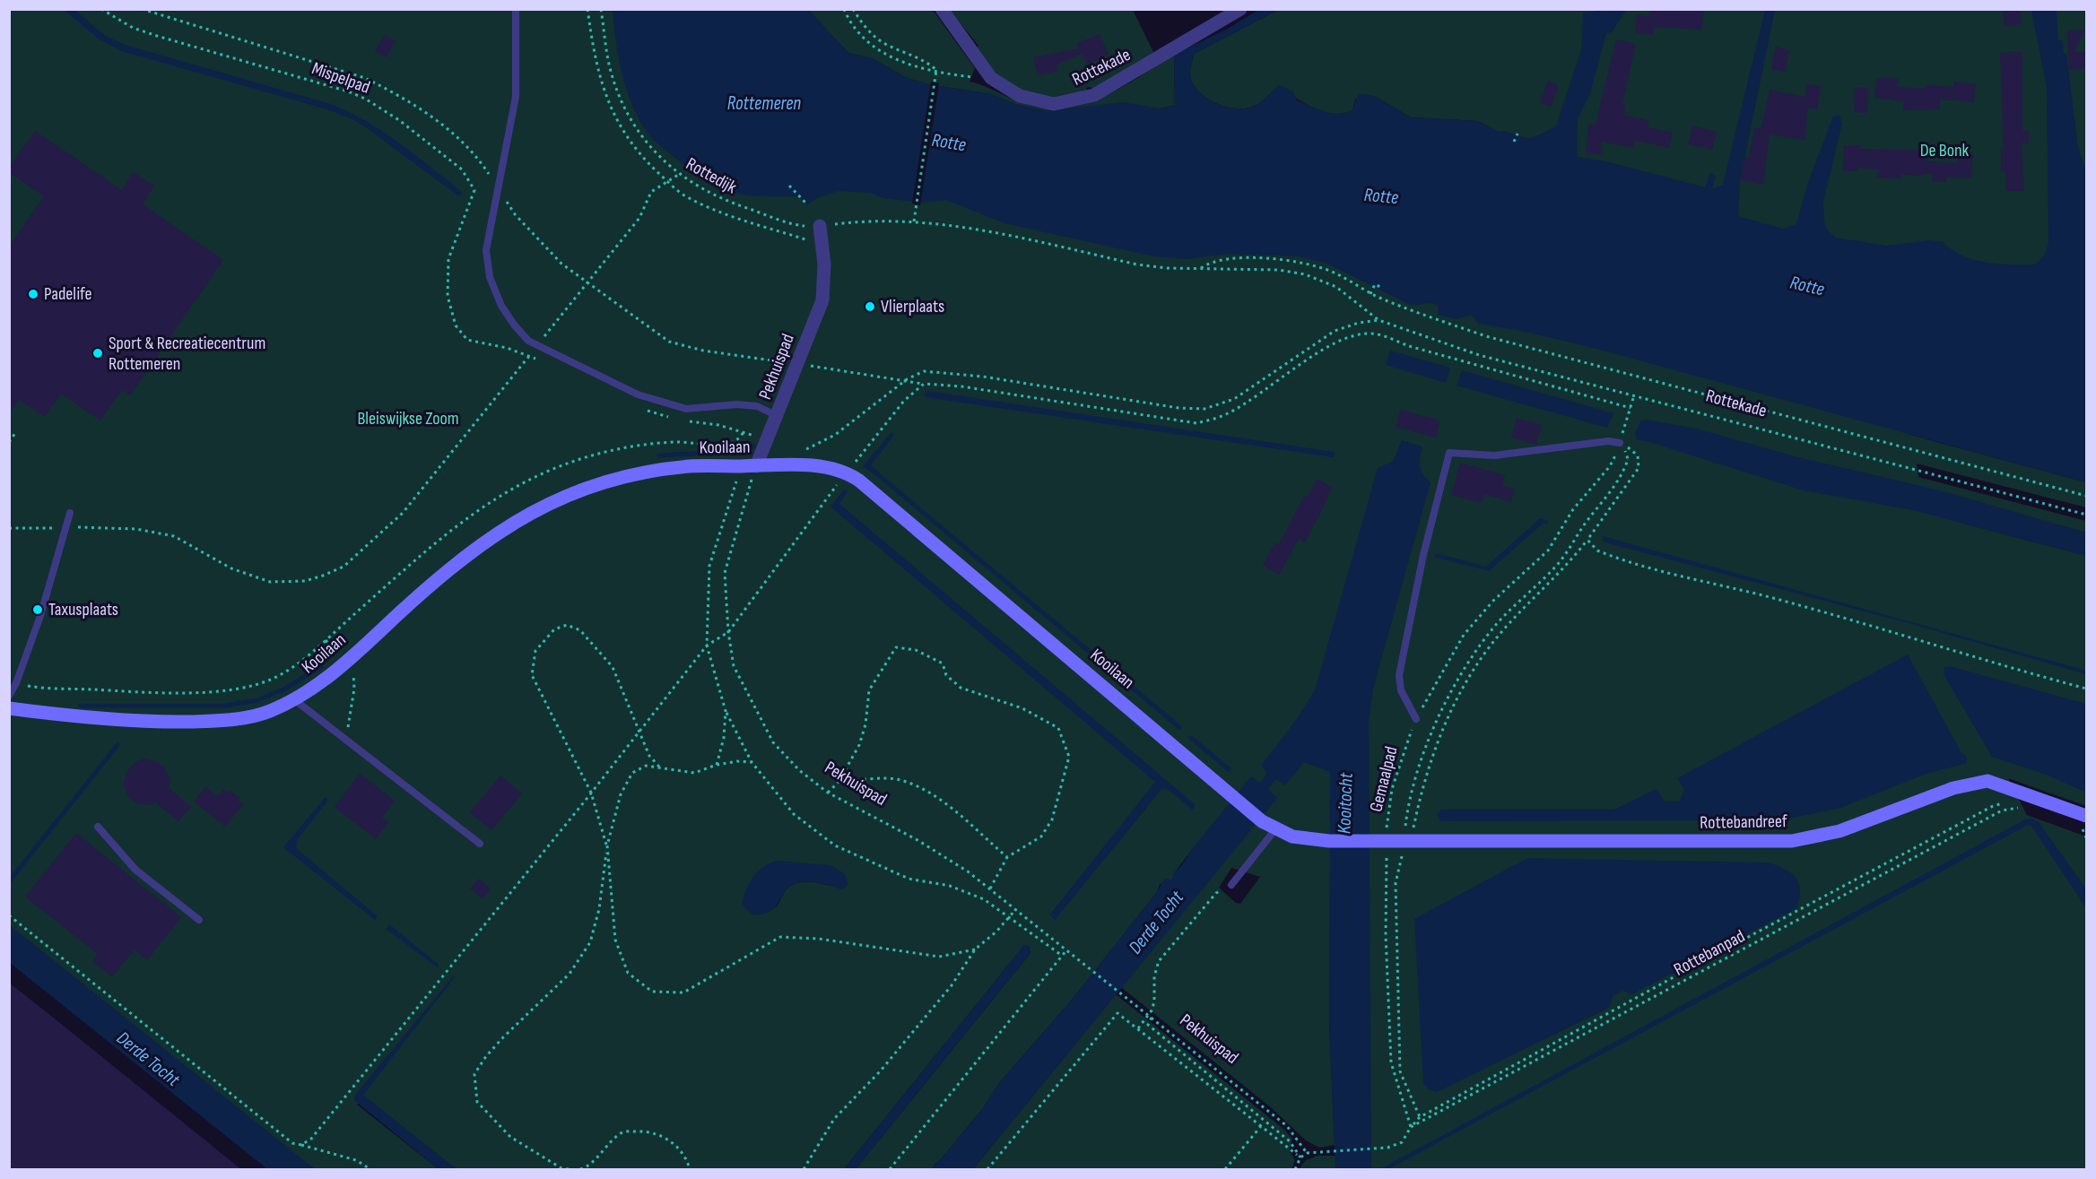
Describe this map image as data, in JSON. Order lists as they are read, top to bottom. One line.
{"streets":{"street":["Rottekade","Pekhuispad","Kooilaan","Rottebandreef"],"path":["Mispelpad","Rottedijk","Gemaalpad","Rottebanpad"]},"crossings":[["Rottekade","Rottedijk"],["Rottekade","Gemaalpad"],["Rottedijk","Pekhuispad"],["Pekhuispad","Kooilaan"],["Kooilaan","Gemaalpad"],["Kooilaan","Rottebandreef"],["Gemaalpad","Rottebandreef"],["Gemaalpad","Rottebanpad"]],"water":["Rottemeren","Rotte","Kooitocht","Derde Tocht"],"parks":["De Bonk","Bleiswijkse Zoom"],"places":["Padelife","Vlierplaats","Sport & Recreatiecentrum Rottemeren","Taxusplaats"]}
